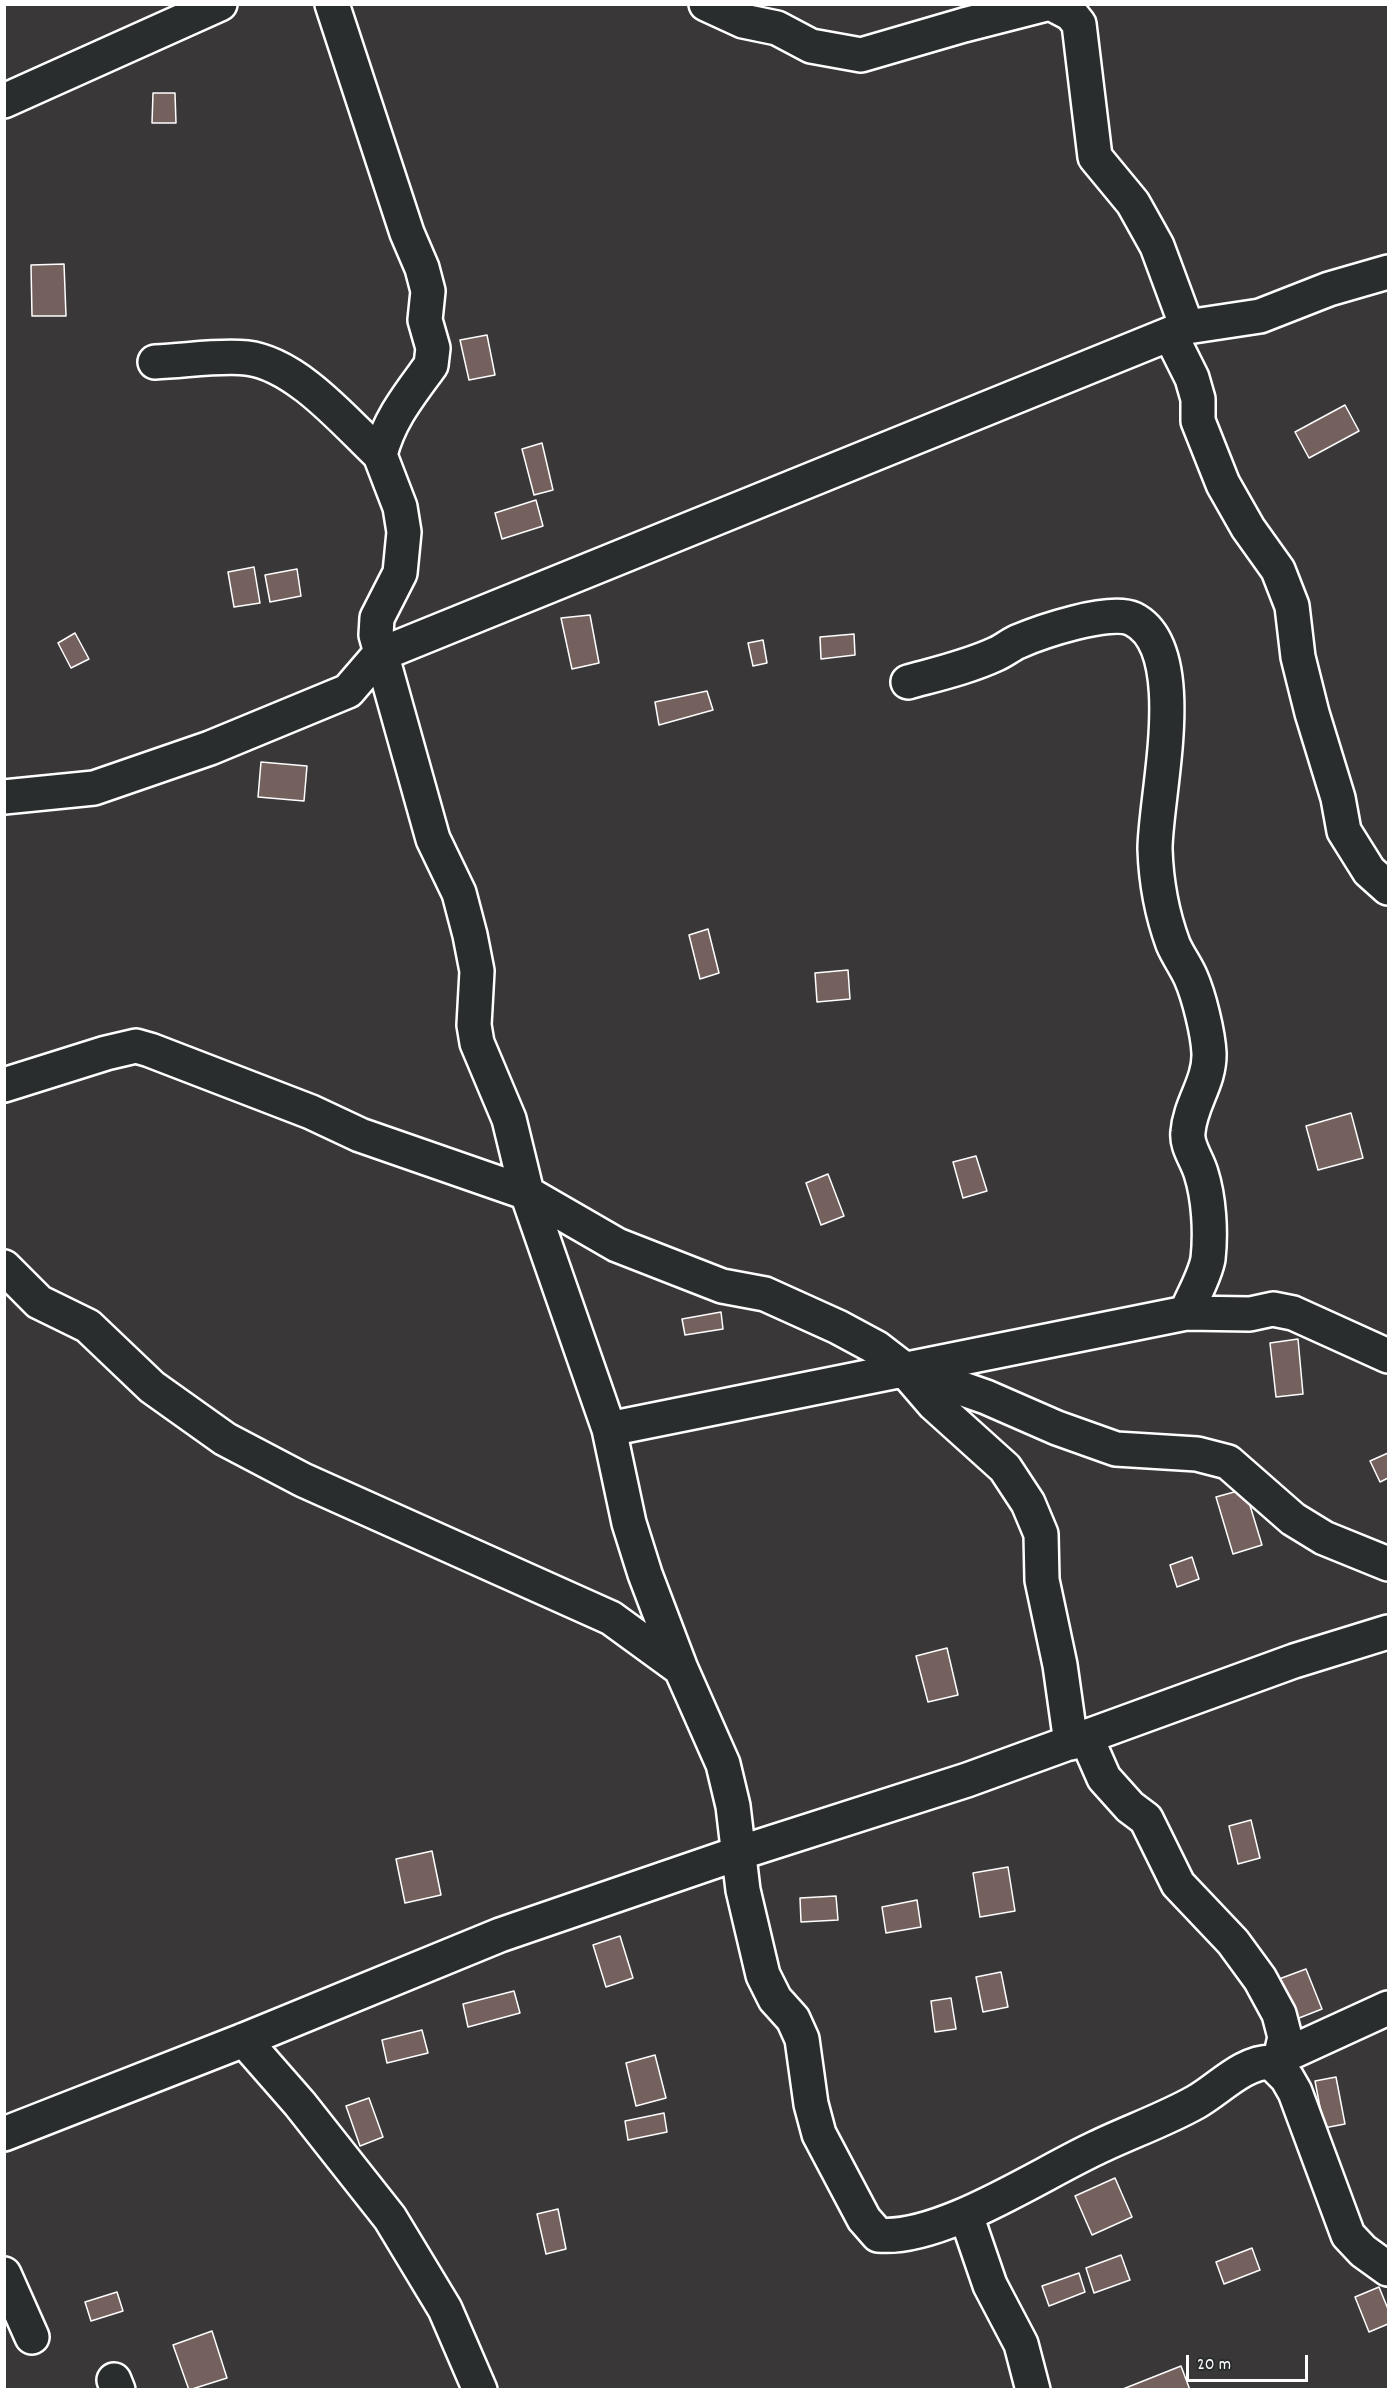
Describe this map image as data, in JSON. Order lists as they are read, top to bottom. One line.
{"scale_bar":"20 m"}
